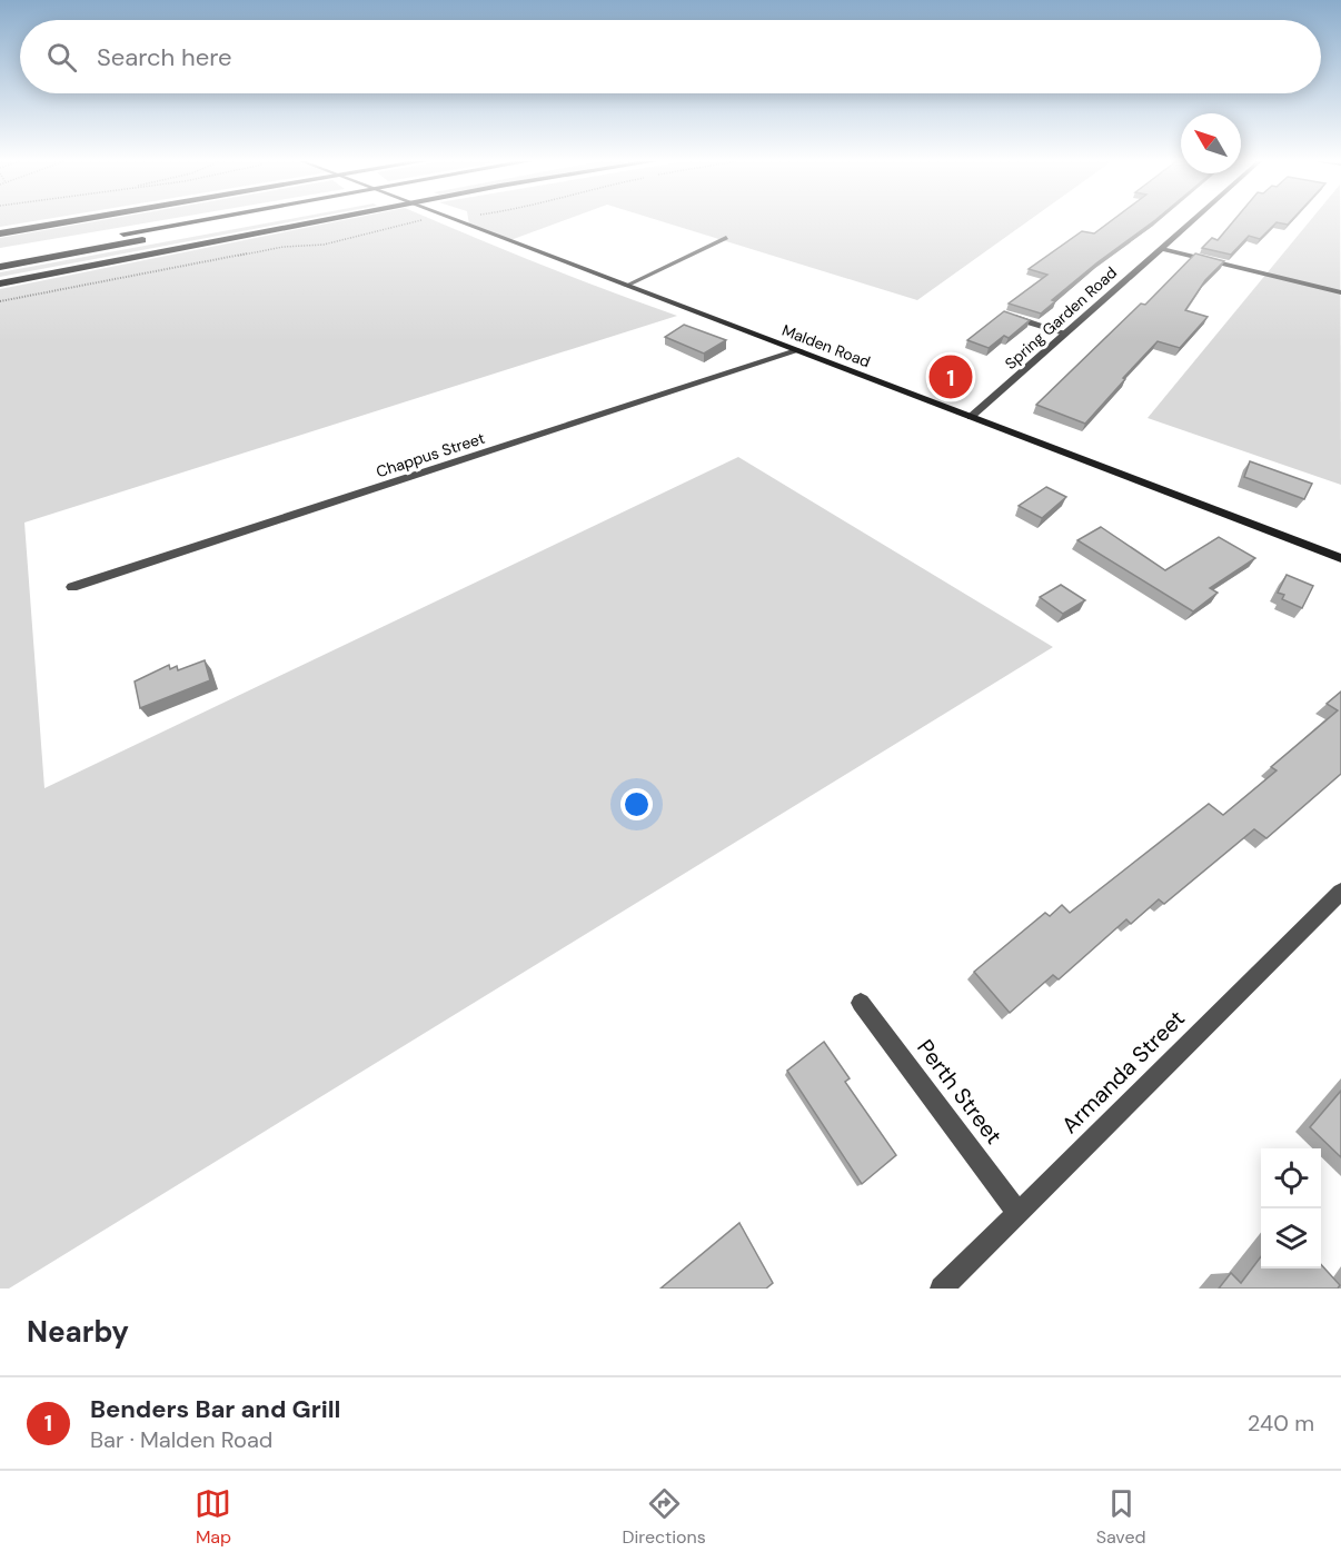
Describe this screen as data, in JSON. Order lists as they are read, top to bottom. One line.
{"streets":{"main road":["Malden Road"],"street":["Spring Garden Road","Chappus Street","Armanda Street","Perth Street"]},"crossings":[["Spring Garden Road","Malden Road"],["Malden Road","Chappus Street"],["Armanda Street","Perth Street"]],"north":"top left","page":{"search":"Search here","pins":"1","heading":"Nearby","list":[{"mark":"1","name":"Benders Bar and Grill","note":"Bar · Malden Road","value":"240 m"}],"nav":["Map","Directions","Saved"]}}
